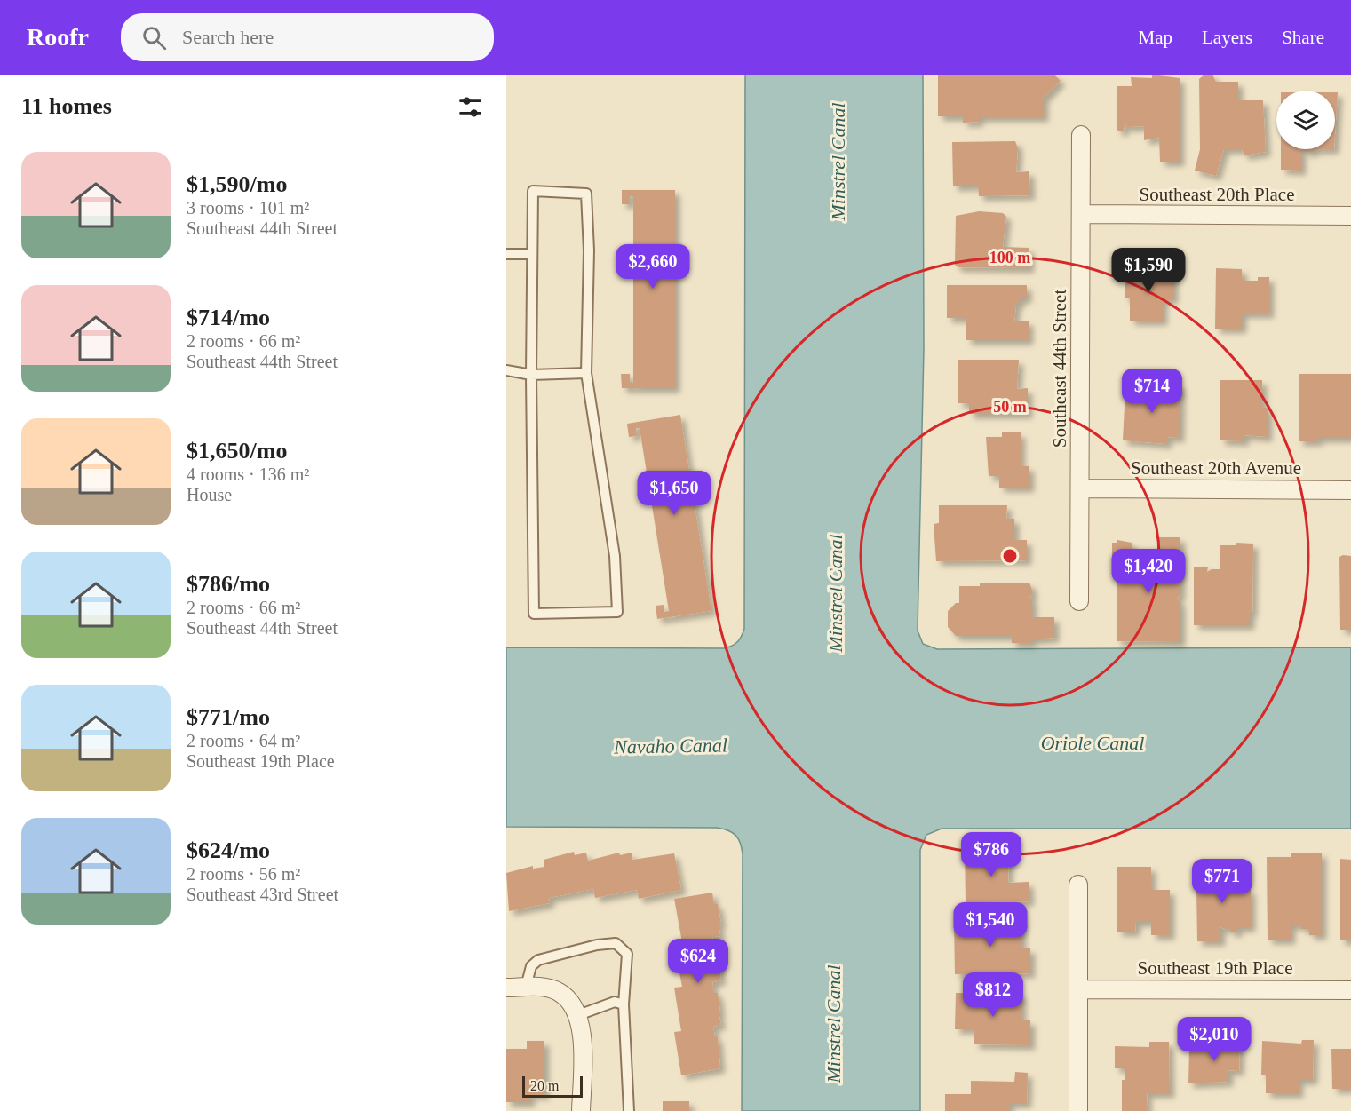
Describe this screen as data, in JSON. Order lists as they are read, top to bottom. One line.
{"streets":{"street":["Southeast 20th Place","Southeast 44th Street","Southeast 20th Avenue","Southeast 19th Place"]},"crossings":[["Southeast 20th Place","Southeast 44th Street"],["Southeast 44th Street","Southeast 20th Avenue"]],"water":["Minstrel Canal","Oriole Canal","Navaho Canal"],"scale_bar":"20 m","page":{"header":"Roofr","search":"Search here","nav":["Map","Layers","Share"],"heading":"11 homes","list":[{"name":"$1,590/mo","note":"3 rooms · 101 m² · Southeast 44th Street"},{"name":"$714/mo","note":"2 rooms · 66 m² · Southeast 44th Street"},{"name":"$1,650/mo","note":"4 rooms · 136 m² · House"},{"name":"$786/mo","note":"2 rooms · 66 m² · Southeast 44th Street"},{"name":"$771/mo","note":"2 rooms · 64 m² · Southeast 19th Place"},{"name":"$624/mo","note":"2 rooms · 56 m² · Southeast 43rd Street"}],"price":["$2,660","$1,590","$714","$1,650","$1,420","$786","$771","$1,540","$624","$812","$2,010"],"scale":"20 m"},"rings":["100 m","50 m"]}
